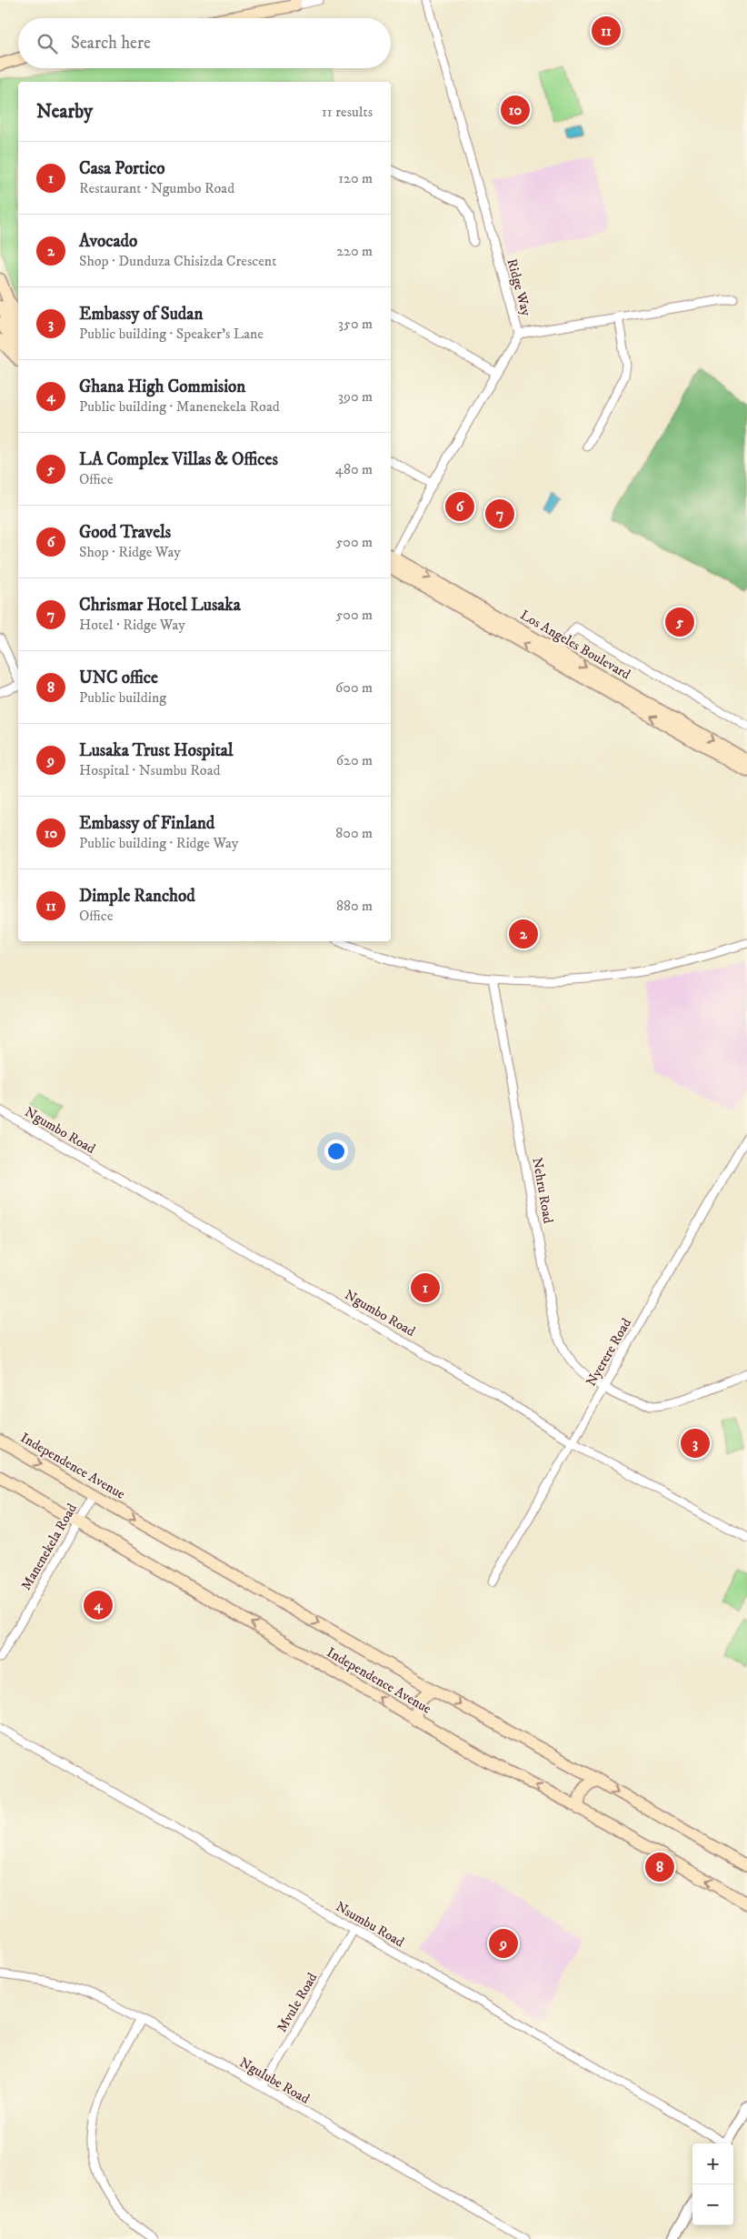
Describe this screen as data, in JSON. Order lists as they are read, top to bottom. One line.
{"streets":{"main road":["Los Angeles Boulevard","Independence Avenue"],"street":["Ridge Way","Ngumbo Road","Nehru Road","Nyerere Road","Manenekela Road","Nsumbu Road","Mvule Road","Ngulube Road"]},"crossings":[["Ngumbo Road","Nyerere Road"],["Nehru Road","Nyerere Road"],["Independence Avenue","Manenekela Road"],["Nsumbu Road","Mvule Road"],["Mvule Road","Ngulube Road"]],"page":{"pins":["11","10","6","7","5","2","1","3","4","8","9"],"search":"Search here","heading":["Nearby","11 results"],"list":[{"mark":"1","name":"Casa Portico","note":"Restaurant · Ngumbo Road","value":"120 m"},{"mark":"2","name":"Avocado","note":"Shop · Dunduza Chisizda Crescent","value":"220 m"},{"mark":"3","name":"Embassy of Sudan","note":"Public building · Speaker's Lane","value":"350 m"},{"mark":"4","name":"Ghana High Commision","note":"Public building · Manenekela Road","value":"390 m"},{"mark":"5","name":"LA Complex Villas & Offices","note":"Office","value":"480 m"},{"mark":"6","name":"Good Travels","note":"Shop · Ridge Way","value":"500 m"},{"mark":"7","name":"Chrismar Hotel Lusaka","note":"Hotel · Ridge Way","value":"500 m"},{"mark":"8","name":"UNC office","note":"Public building","value":"600 m"},{"mark":"9","name":"Lusaka Trust Hospital","note":"Hospital · Nsumbu Road","value":"620 m"},{"mark":"10","name":"Embassy of Finland","note":"Public building · Ridge Way","value":"800 m"},{"mark":"11","name":"Dimple Ranchod","note":"Office","value":"880 m"}],"map_buttons":["+","−"]}}
